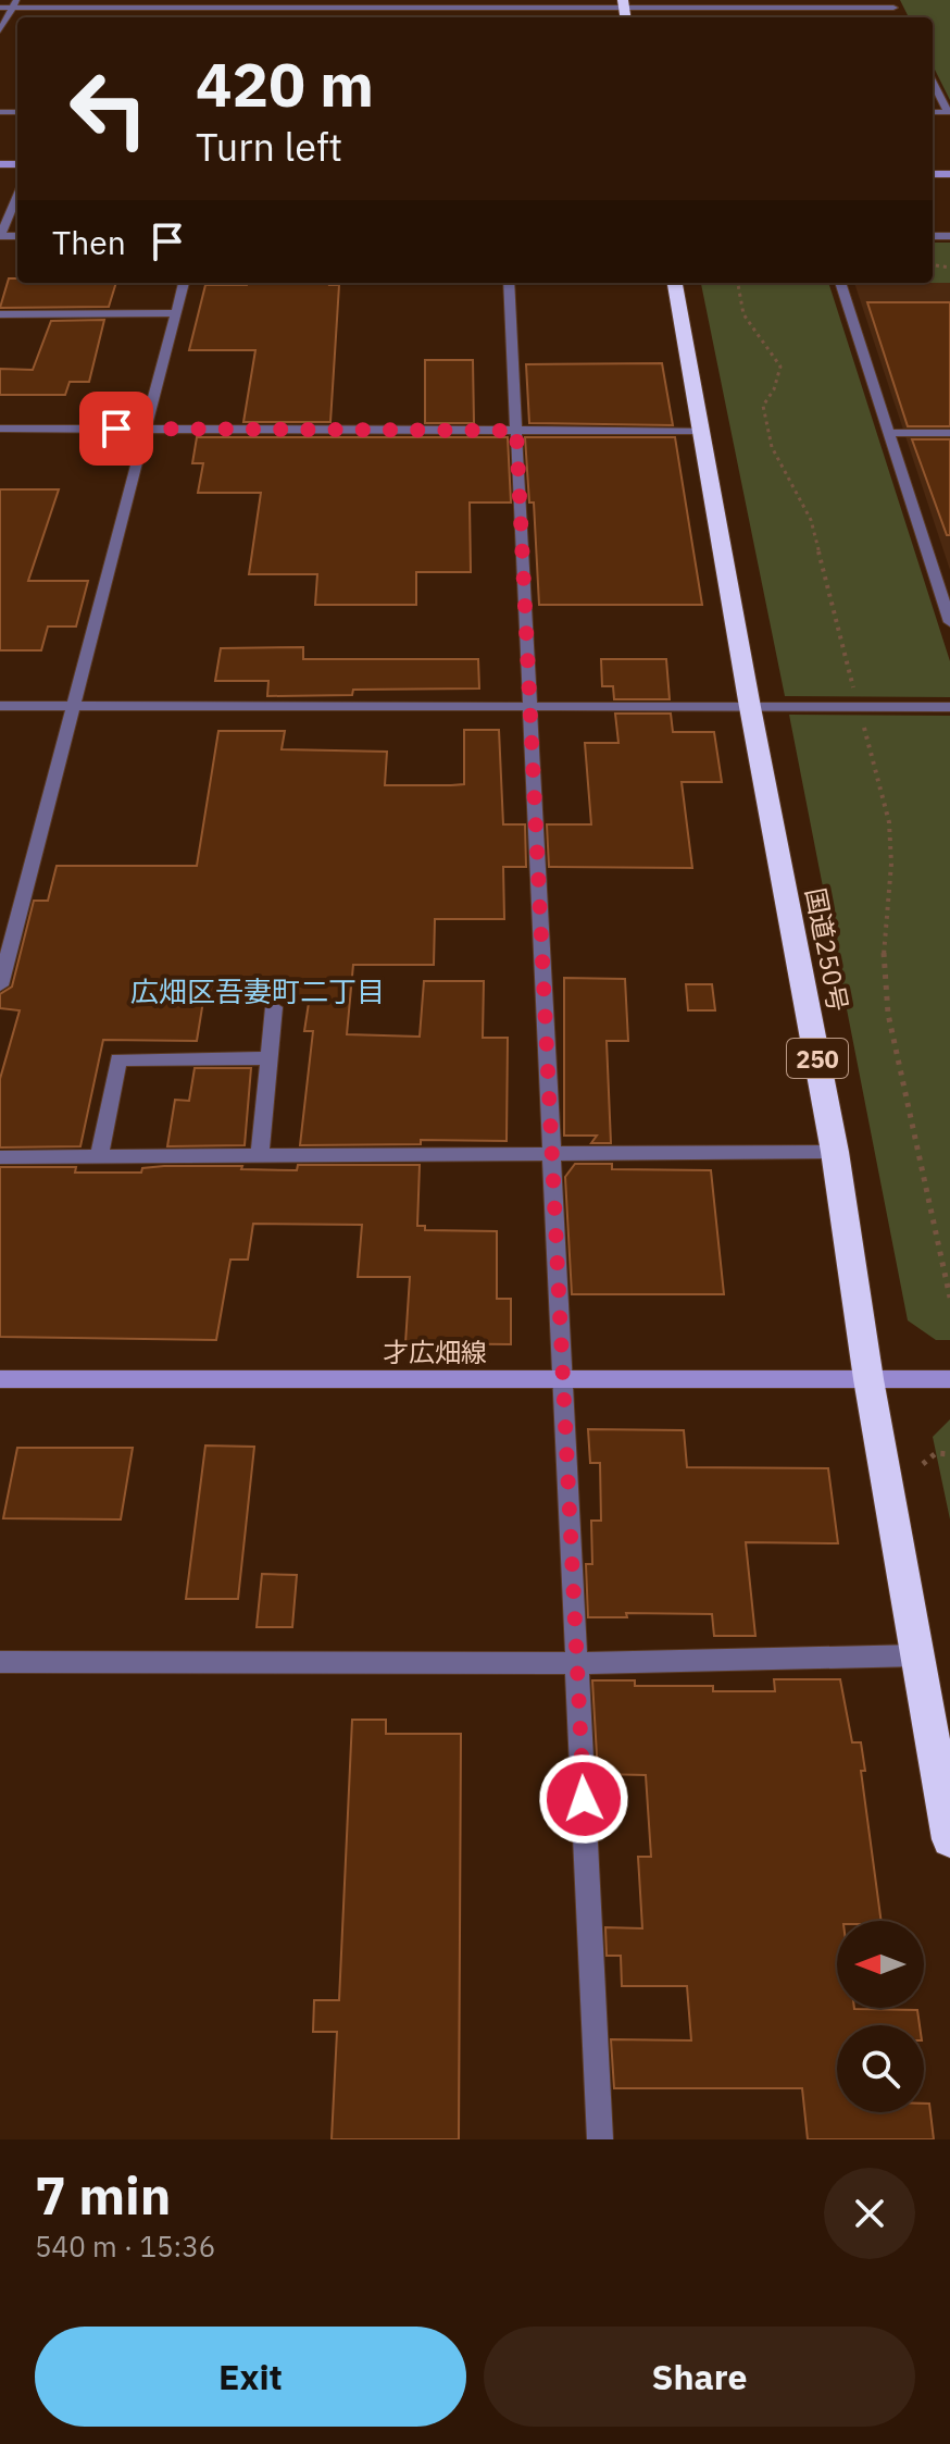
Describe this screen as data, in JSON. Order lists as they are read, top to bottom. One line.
{"streets":{"highway":["国道250号","250"],"main road":["才広畑線"]},"crossings":[["国道250号","才広畑線"]],"districts":["広畑区吾妻町二丁目"],"north":"left","page":{"turn":["420 m","Turn left"],"then":"Then","heading":["7 min","540 m · 15:36"],"buttons":["Exit","Share"]}}
